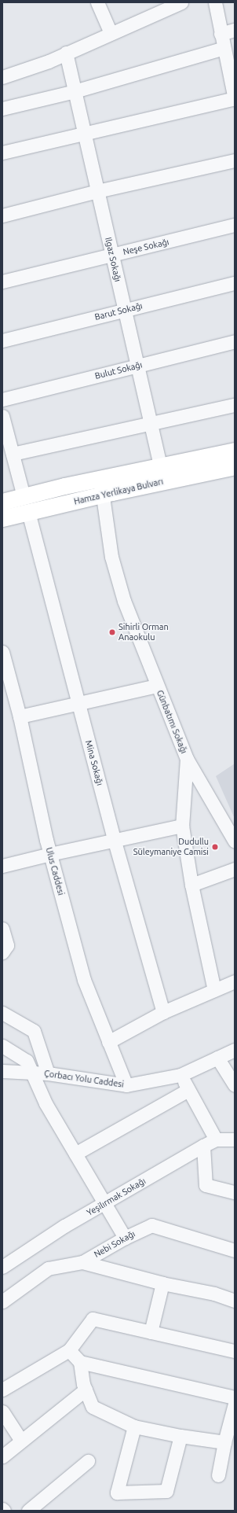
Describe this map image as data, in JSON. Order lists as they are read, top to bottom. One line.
{"streets":{"main road":["Hamza Yerlikaya Bulvarı"],"street":["Neşe Sokağı","Ilgaz Sokağı","Barut Sokağı","Bulut Sokağı","Günbatımı Sokağı","Mina Sokağı","Ulus Caddesi","Çorbacı Yolu Caddesi","Yeşilırmak Sokağı","Nebi Sokağı"]},"crossings":[["Neşe Sokağı","Ilgaz Sokağı"],["Ilgaz Sokağı","Barut Sokağı"],["Ilgaz Sokağı","Bulut Sokağı"],["Ilgaz Sokağı","Hamza Yerlikaya Bulvarı"],["Hamza Yerlikaya Bulvarı","Günbatımı Sokağı"],["Hamza Yerlikaya Bulvarı","Mina Sokağı"],["Ulus Caddesi","Çorbacı Yolu Caddesi"]],"places":["Sihirli Orman Anaokulu","Dudullu Süleymaniye Camisi"]}
